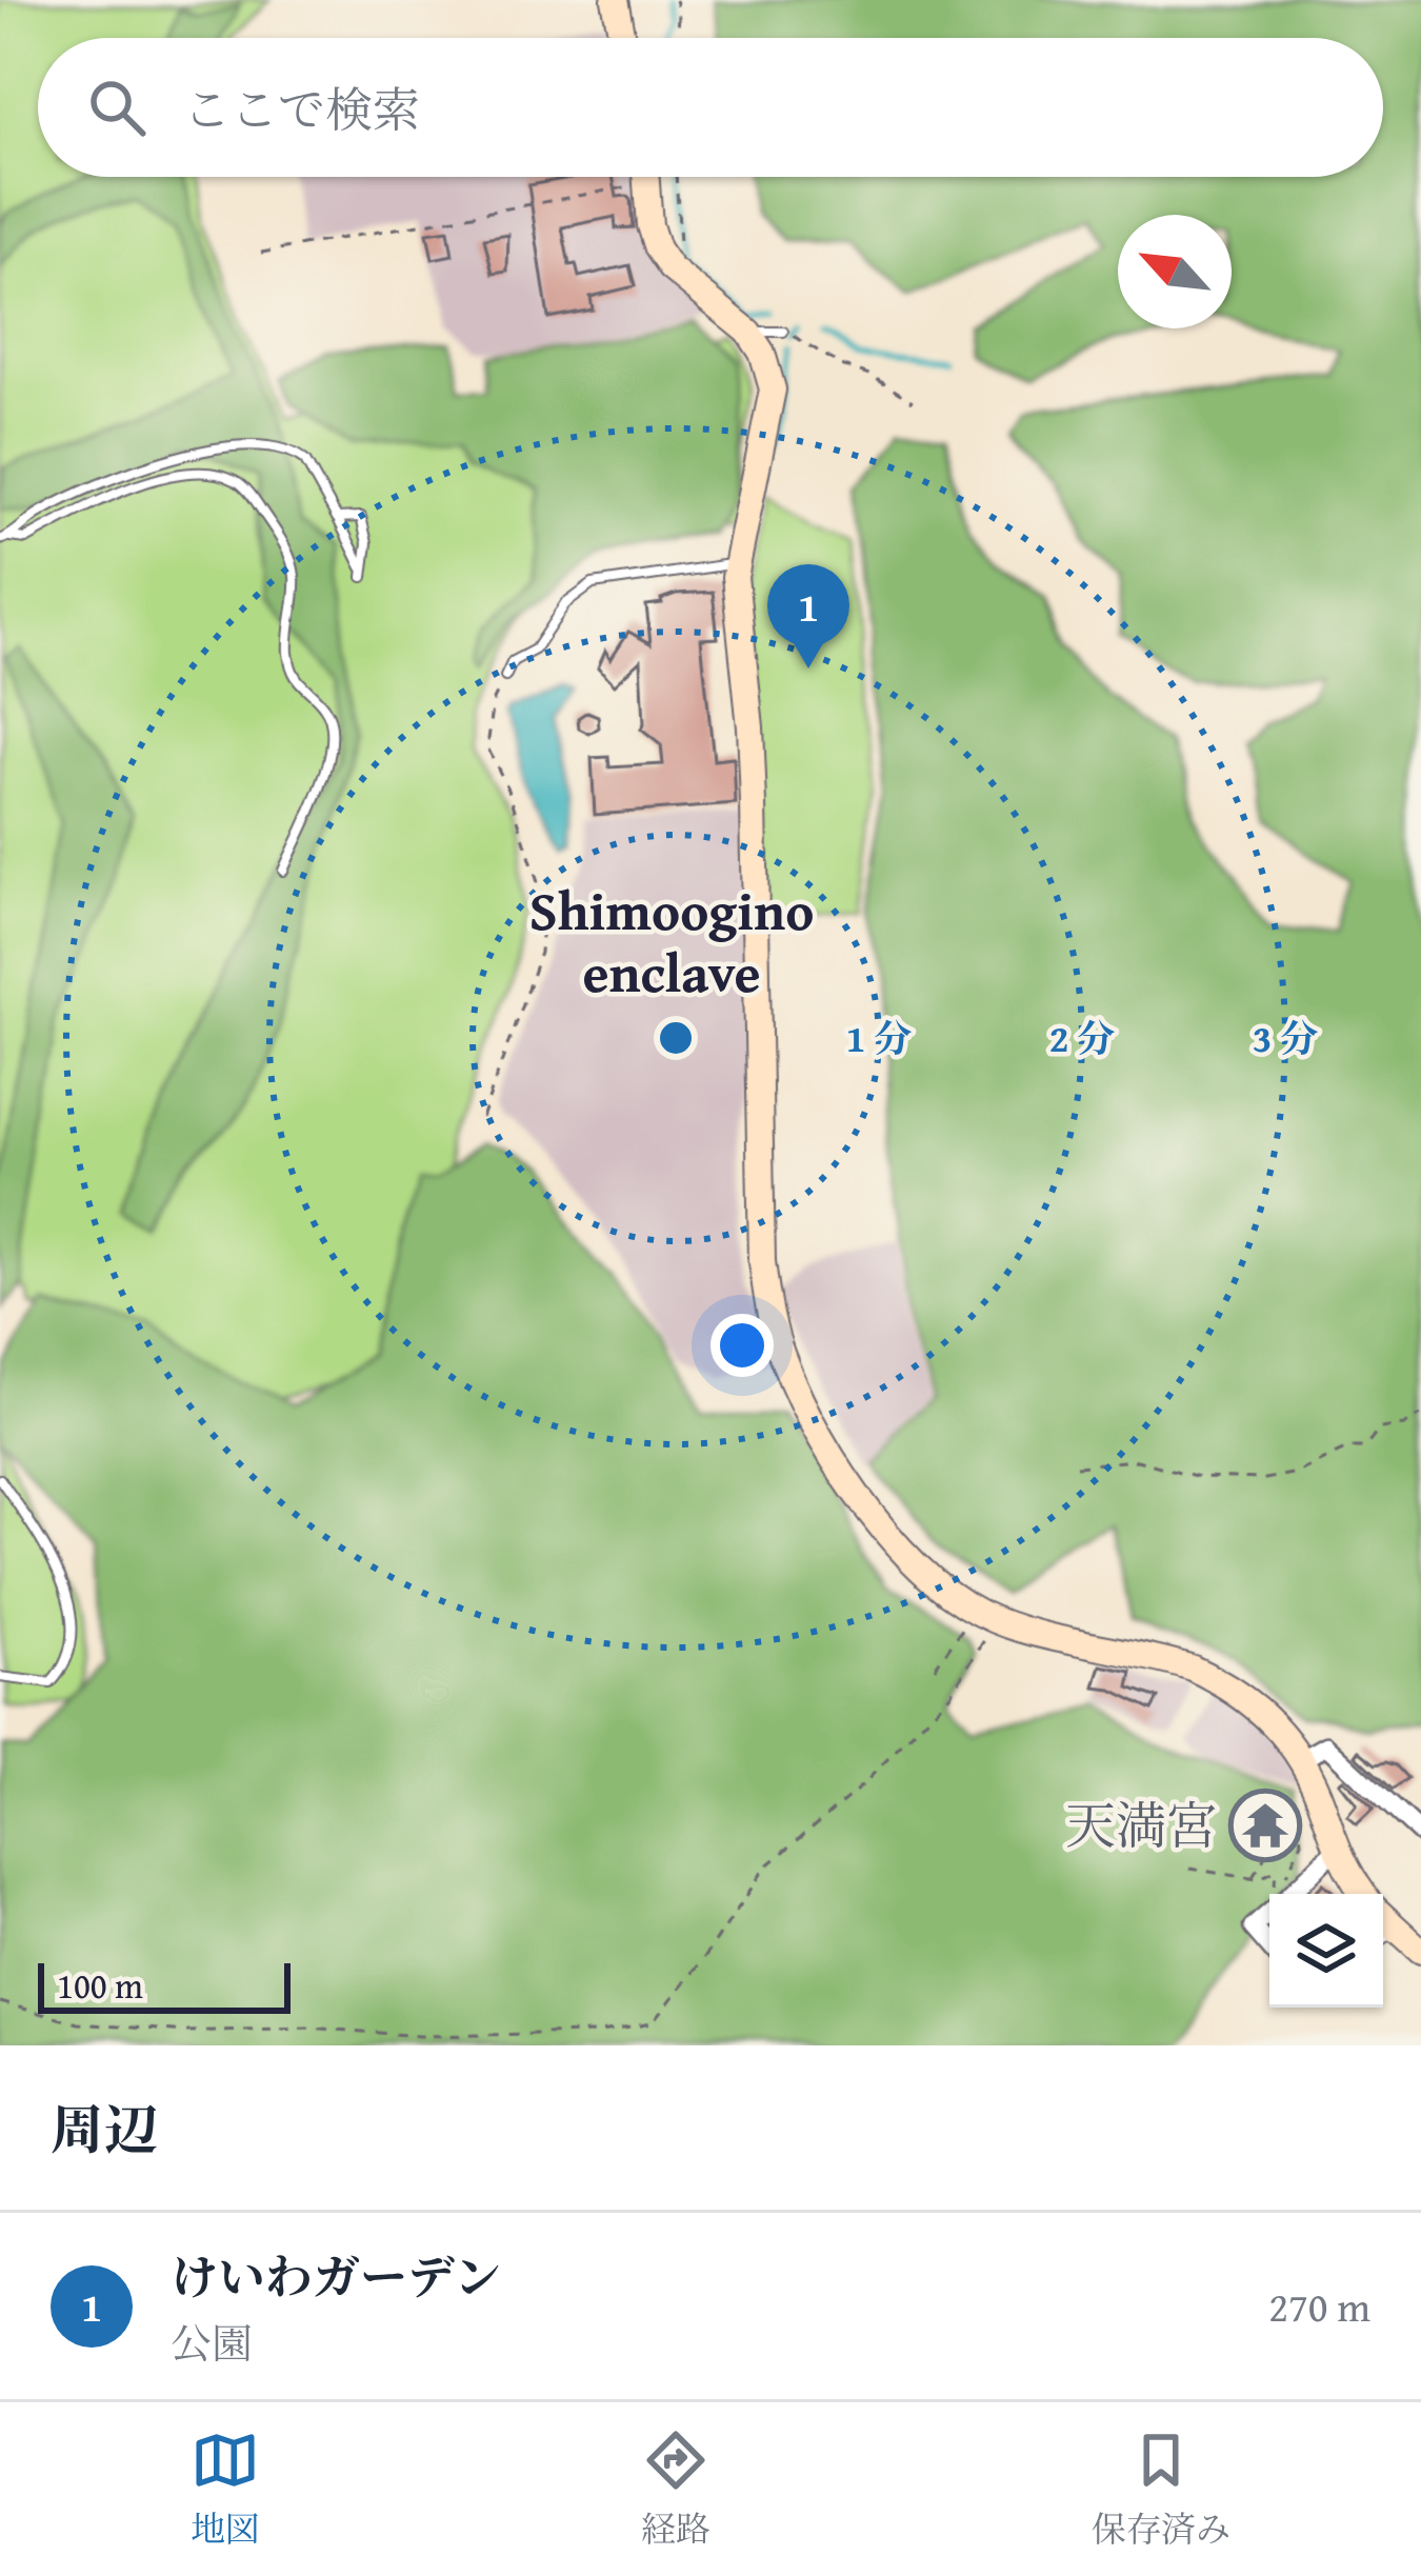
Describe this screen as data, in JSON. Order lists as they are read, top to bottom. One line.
{"districts":["Shimoogino enclave"],"places":{"temple":["天満宮"]},"scale_bar":"100 m","north":"top left","page":{"search":"ここで検索","pins":"1","scale":"100 m","heading":"周辺","list":[{"mark":"1","name":"けいわガーデン","note":"公園","value":"270 m"}],"nav":["地図","経路","保存済み"]},"rings":["1 分","2 分","3 分"]}
